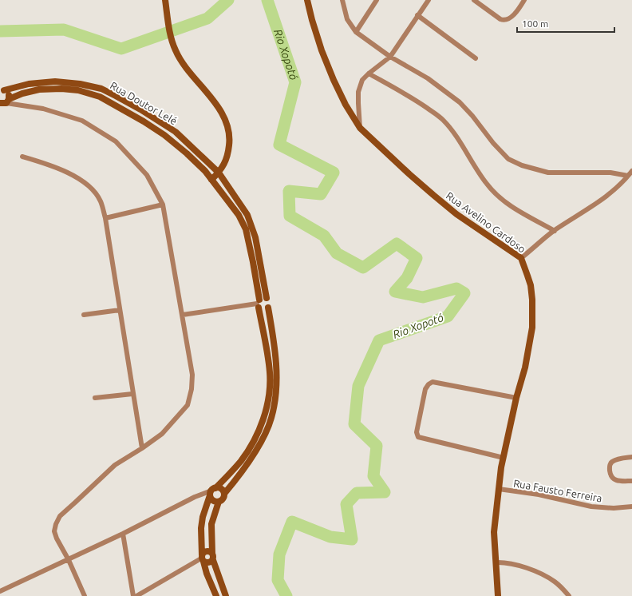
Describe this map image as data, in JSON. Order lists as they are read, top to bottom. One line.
{"streets":{"street":["Rua Doutor Lelé","Rua Avelino Cardoso","Rua Fausto Ferreira"]},"crossings":[["Rua Avelino Cardoso","Rua Fausto Ferreira"]],"water":["Rio Xopotó"],"scale_bar":"100 m"}
